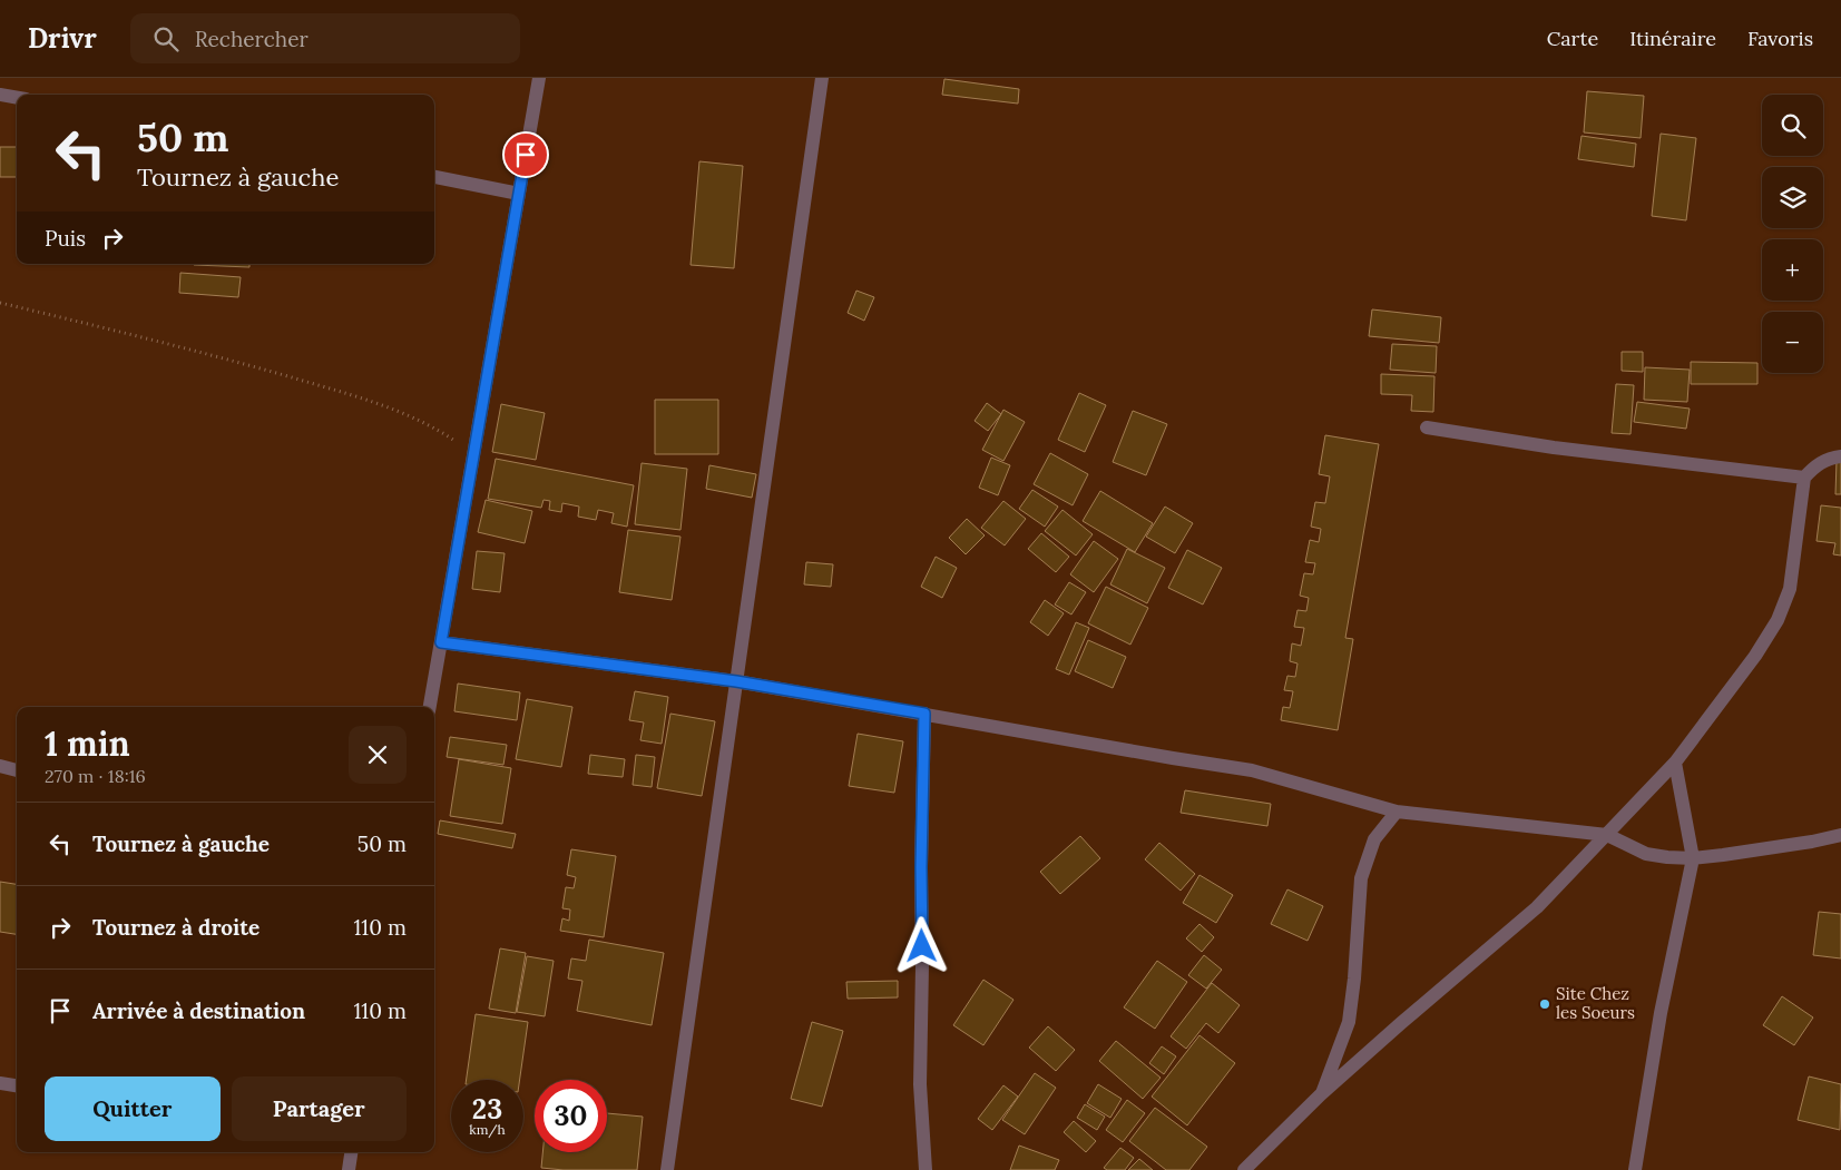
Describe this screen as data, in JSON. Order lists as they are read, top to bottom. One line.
{"places":["Site Chez les Soeurs"],"page":{"header":"Drivr","search":"Rechercher","nav":["Carte","Itinéraire","Favoris"],"map_buttons":["+","−"],"turn":["50 m","Tournez à gauche"],"then":"Puis","heading":["1 min","270 m · 18:16"],"list":[{"name":"Tournez à gauche","value":"50 m"},{"name":"Tournez à droite","value":"110 m"},{"name":"Arrivée à destination","value":"110 m"}],"buttons":["Quitter","Partager"],"speed":"23 km/h","limit":"30"}}
